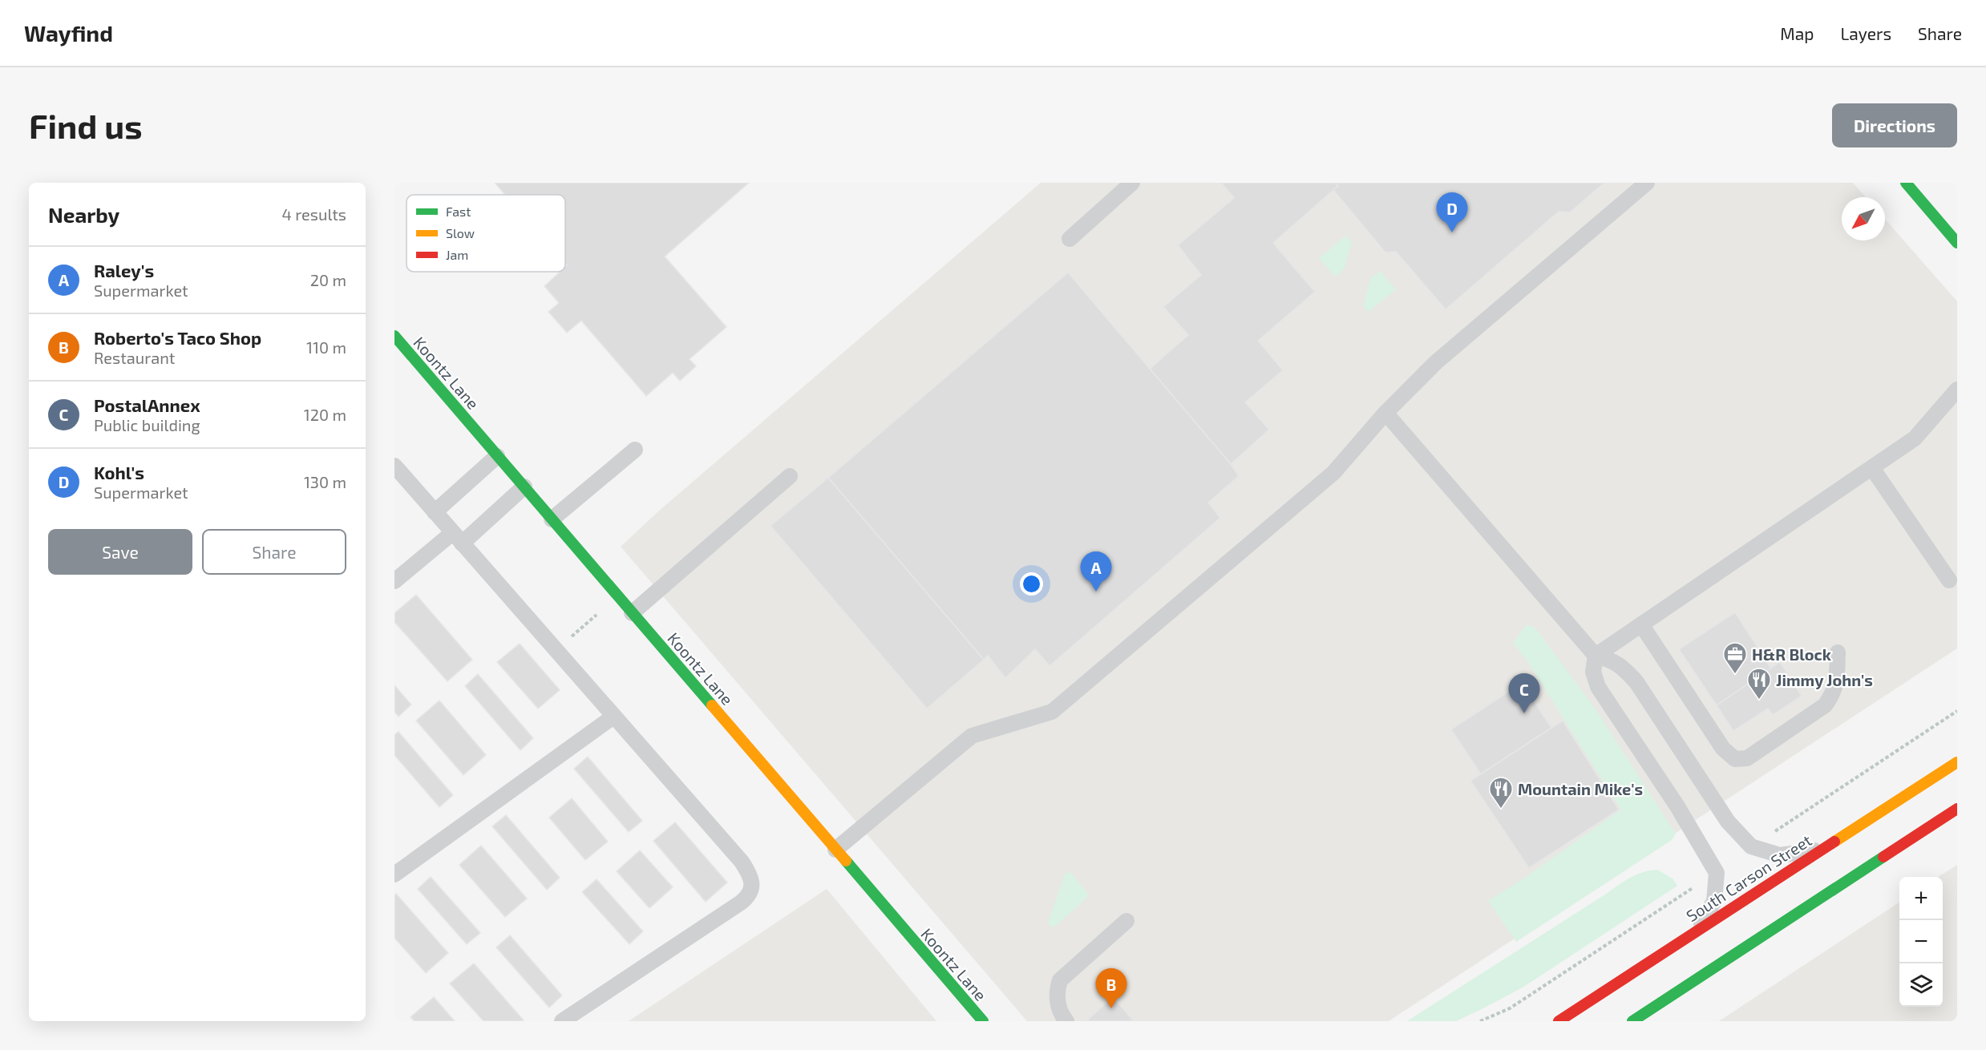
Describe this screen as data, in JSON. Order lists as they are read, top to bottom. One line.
{"streets":{"street":["Koontz Lane","South Carson Street"]},"places":{"office":["H&R Block"],"restaurant":["Jimmy John's","Mountain Mike's"]},"legend":["Fast","Slow","Jam"],"north":"bottom left","page":{"header":"Wayfind","nav":["Map","Layers","Share"],"buttons":["Directions",["Save","Share"]],"title":"Find us","heading":["Nearby","4 results"],"pins":["D","A","C","B"],"list":[{"mark":"A","name":"Raley's","note":"Supermarket","value":"20 m"},{"mark":"B","name":"Roberto's Taco Shop","note":"Restaurant","value":"110 m"},{"mark":"C","name":"PostalAnnex","note":"Public building","value":"120 m"},{"mark":"D","name":"Kohl's","note":"Supermarket","value":"130 m"}],"map_buttons":["+","−"]}}
